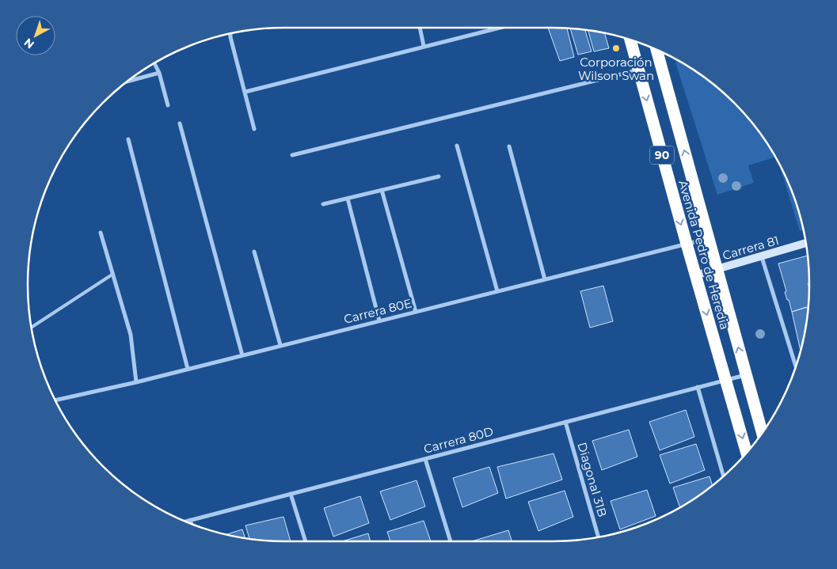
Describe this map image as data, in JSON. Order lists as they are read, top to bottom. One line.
{"streets":{"highway":["90","Avenida Pedro de Heredia"],"street":["Carrera 81","Carrera 80E","Carrera 80D","Diagonal 31B"]},"crossings":[["Carrera 81","Avenida Pedro de Heredia"],["Avenida Pedro de Heredia","Carrera 80E"],["Avenida Pedro de Heredia","Carrera 80D"],["Carrera 80D","Diagonal 31B"]],"places":["Corporación Wilson Swan"],"north":"bottom left"}
